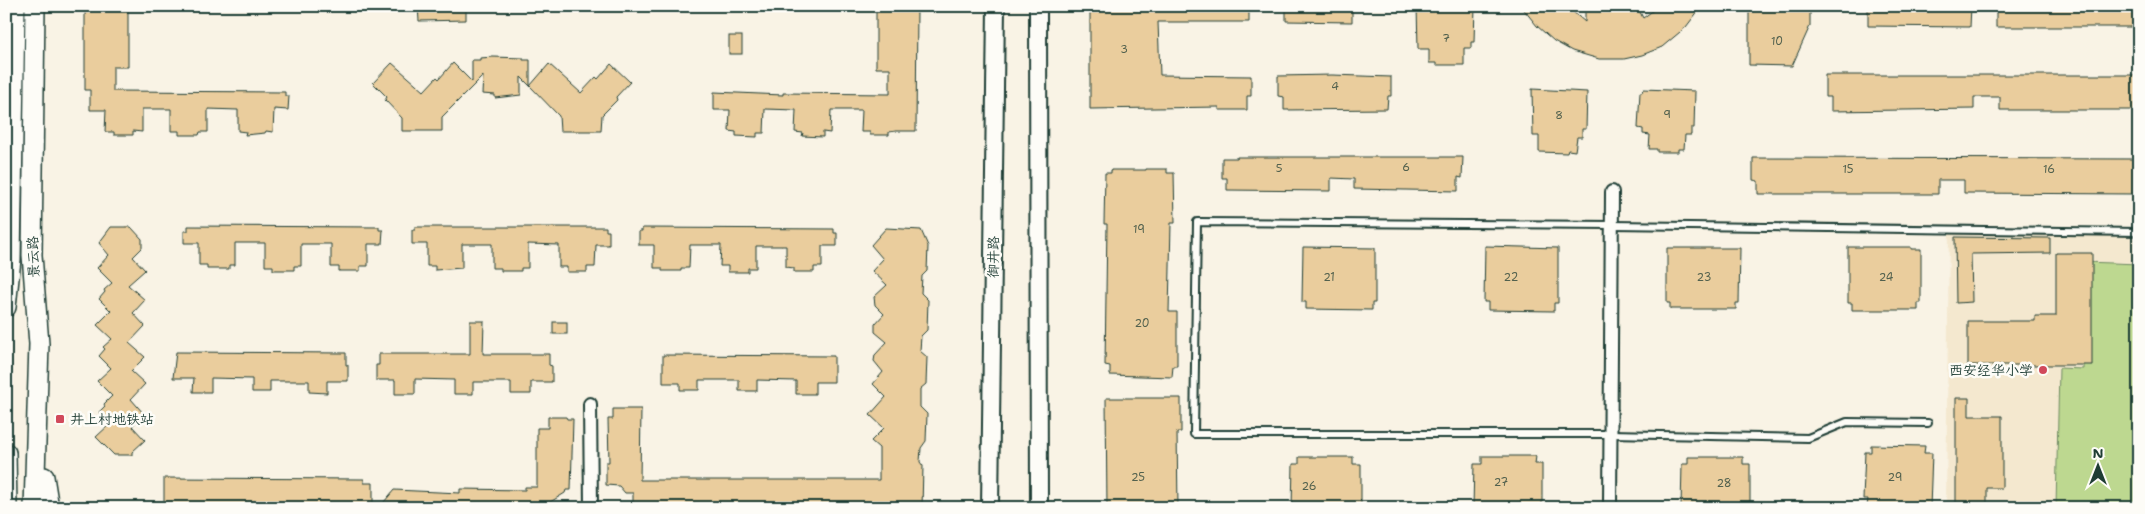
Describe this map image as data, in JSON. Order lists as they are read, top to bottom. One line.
{"streets":{"main road":["景云路"],"street":["御井路"]},"places":{"other":["西安经华小学"],"transit":["井上村地铁站"]},"house_numbers":["7","10","3","4","9","8","6","5","15","16","19","21","22","23","24","20","25","29","27","28","26"],"north":"top"}
